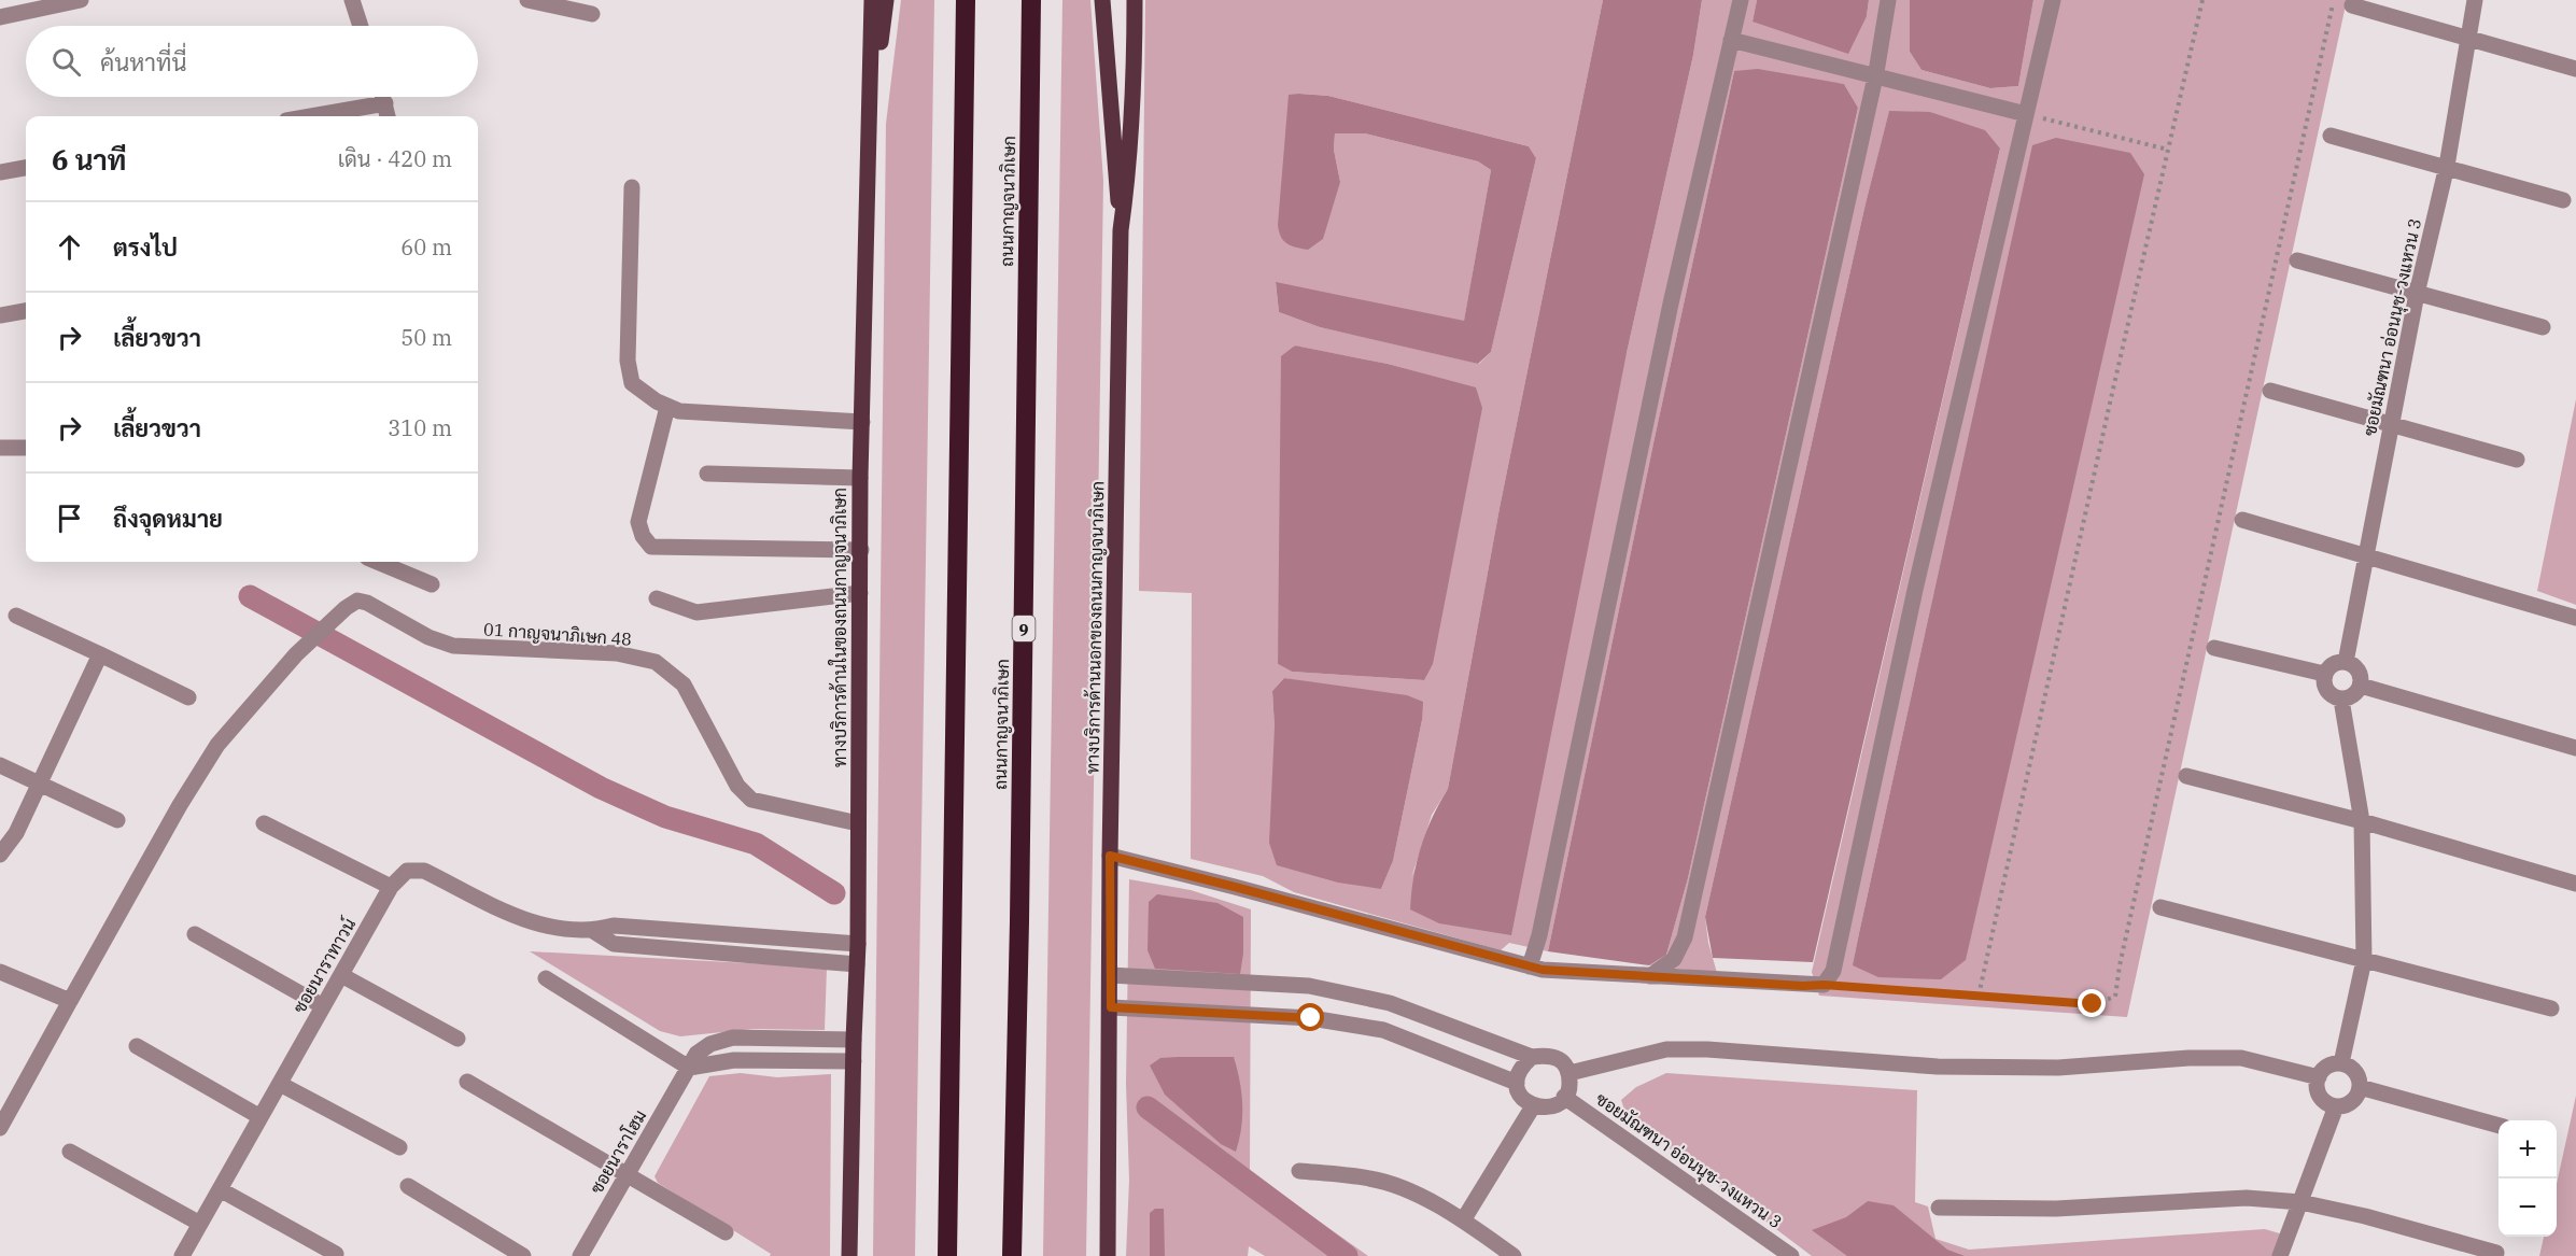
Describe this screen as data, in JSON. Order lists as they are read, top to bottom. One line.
{"streets":{"highway":["ถนนกาญจนาภิเษก","9"],"main road":["ทางบริการด้านในของถนนกาญจนาภิเษก","ทางบริการด้านนอกของถนนกาญจนาภิเษก"],"street":["ซอยมัณฑนา อ่อนนุช-วงแหวน 3","01 กาญจนาภิเษก 48","ซอยนาราทาวน์","ซอยนาราโฮม"]},"crossings":[["ทางบริการด้านในของถนนกาญจนาภิเษก","01 กาญจนาภิเษก 48"],["ทางบริการด้านในของถนนกาญจนาภิเษก","ซอยนาราทาวน์"],["ทางบริการด้านในของถนนกาญจนาภิเษก","ซอยนาราโฮม"]],"page":{"search":"ค้นหาที่นี่","heading":["6 นาที","เดิน · 420 m"],"list":[["ตรงไป","60 m"],["เลี้ยวขวา","50 m"],["เลี้ยวขวา","310 m"],"ถึงจุดหมาย"],"map_buttons":["+","−"]}}
